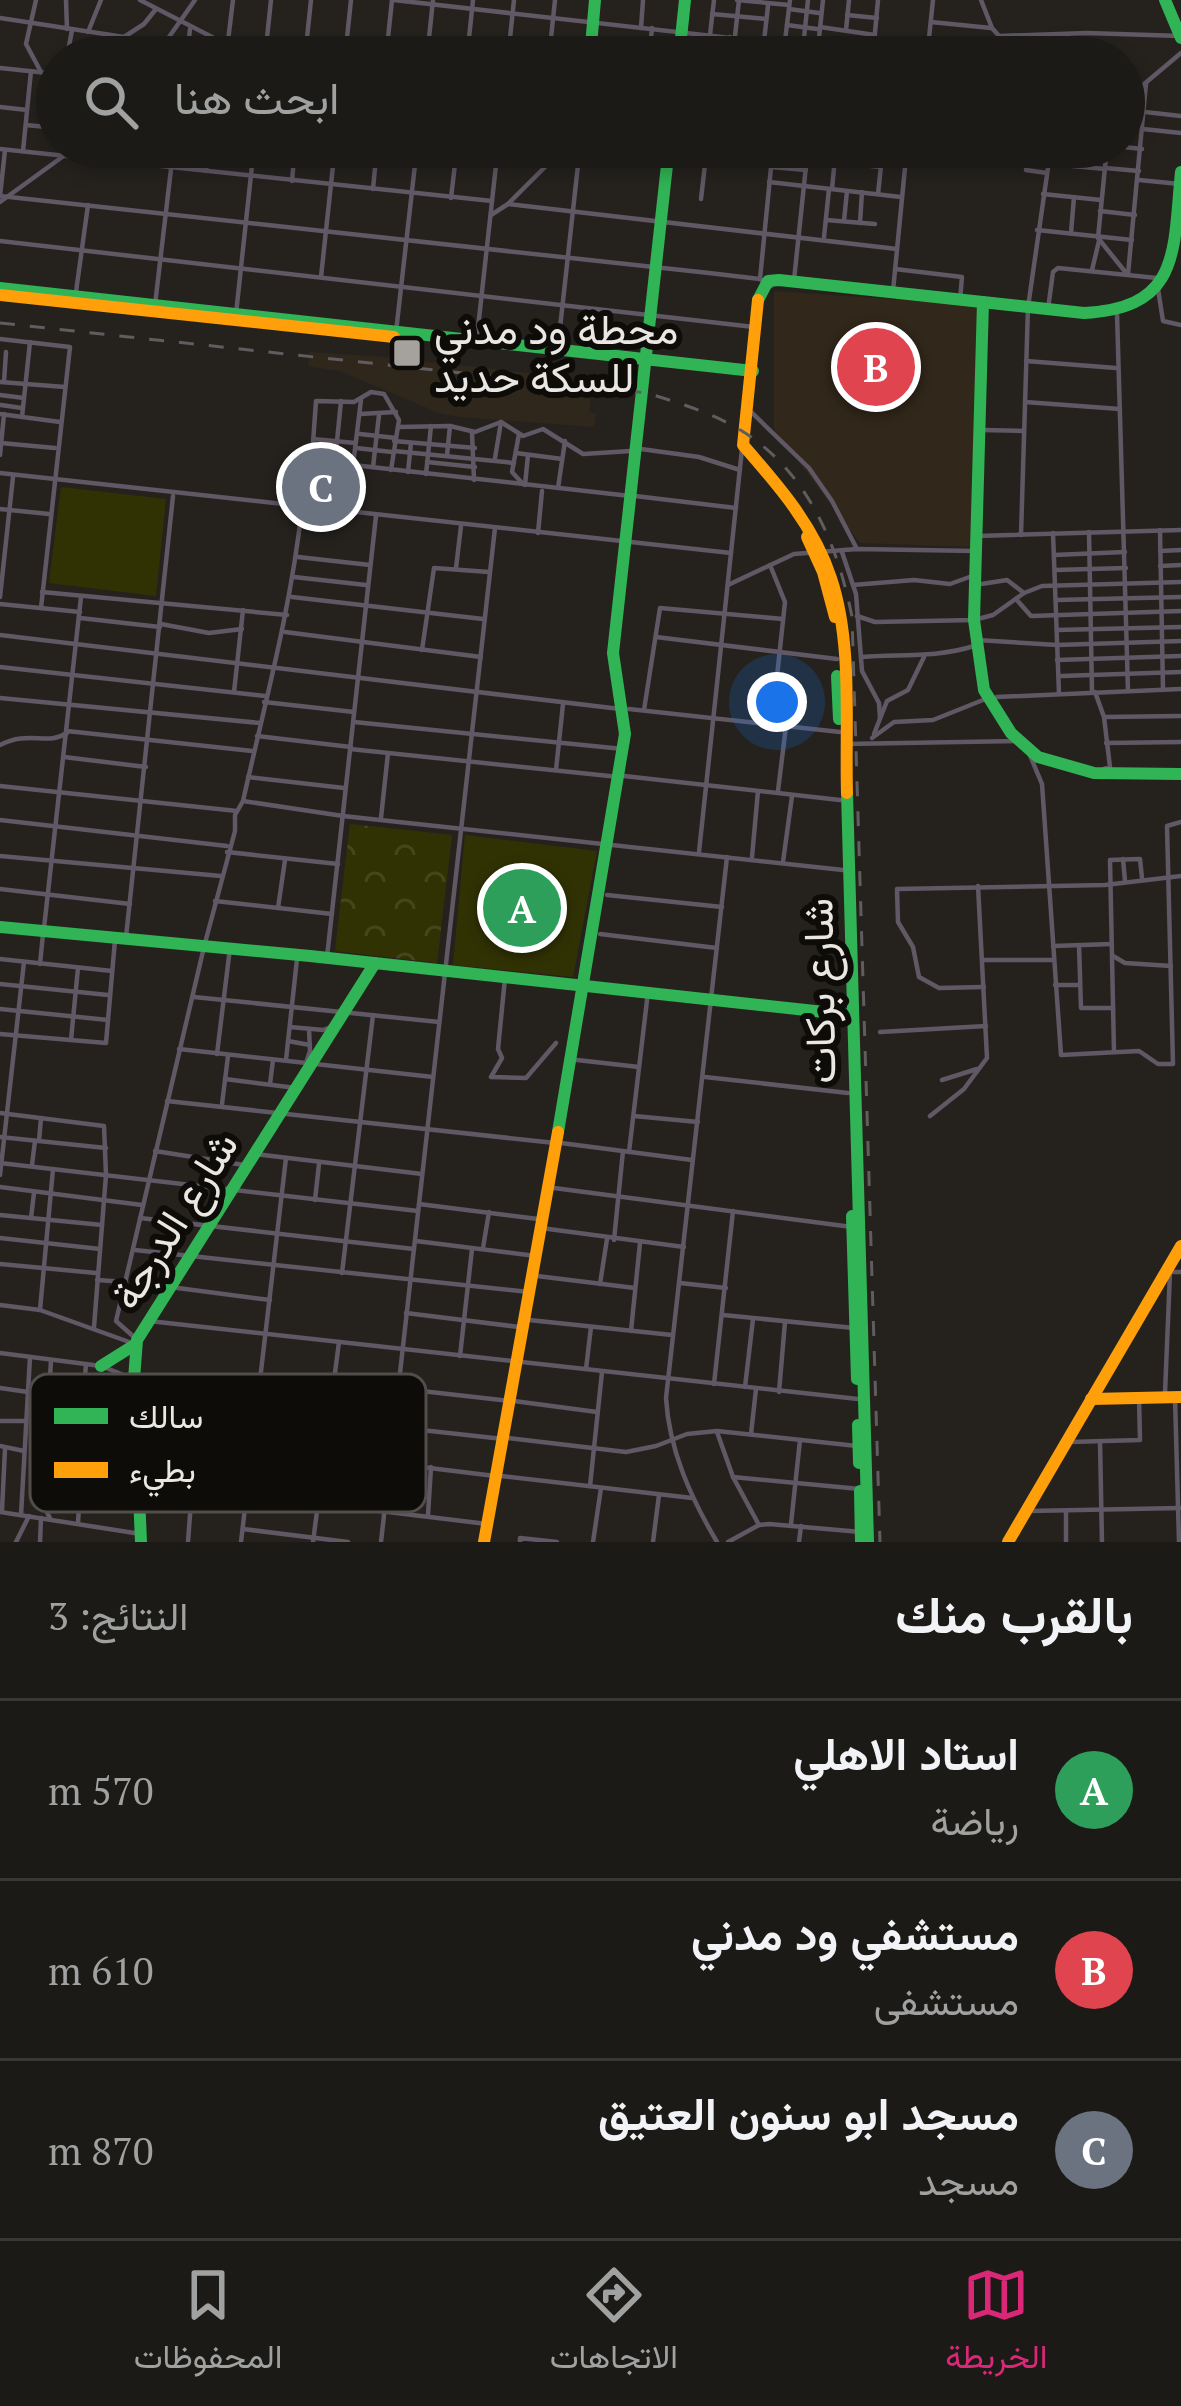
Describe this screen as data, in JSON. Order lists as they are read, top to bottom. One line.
{"streets":{"street":["شارع بركات","شارع الدرجة"]},"places":{"transit":["محطة ود مدني للسكة حديد"]},"legend":["سالك","بطيء"],"page":{"search":"ابحث هنا","pins":["B","C","A"],"heading":["بالقرب منك","النتائج: 3"],"list":[{"mark":"A","name":"استاد الاهلي","note":"رياضة","value":"570 m"},{"mark":"B","name":"مستشفي ود مدني","note":"مستشفى","value":"610 m"},{"mark":"C","name":"مسجد ابو سنون العتيق","note":"مسجد","value":"870 m"}],"nav":["الخريطة","الاتجاهات","المحفوظات"]}}
